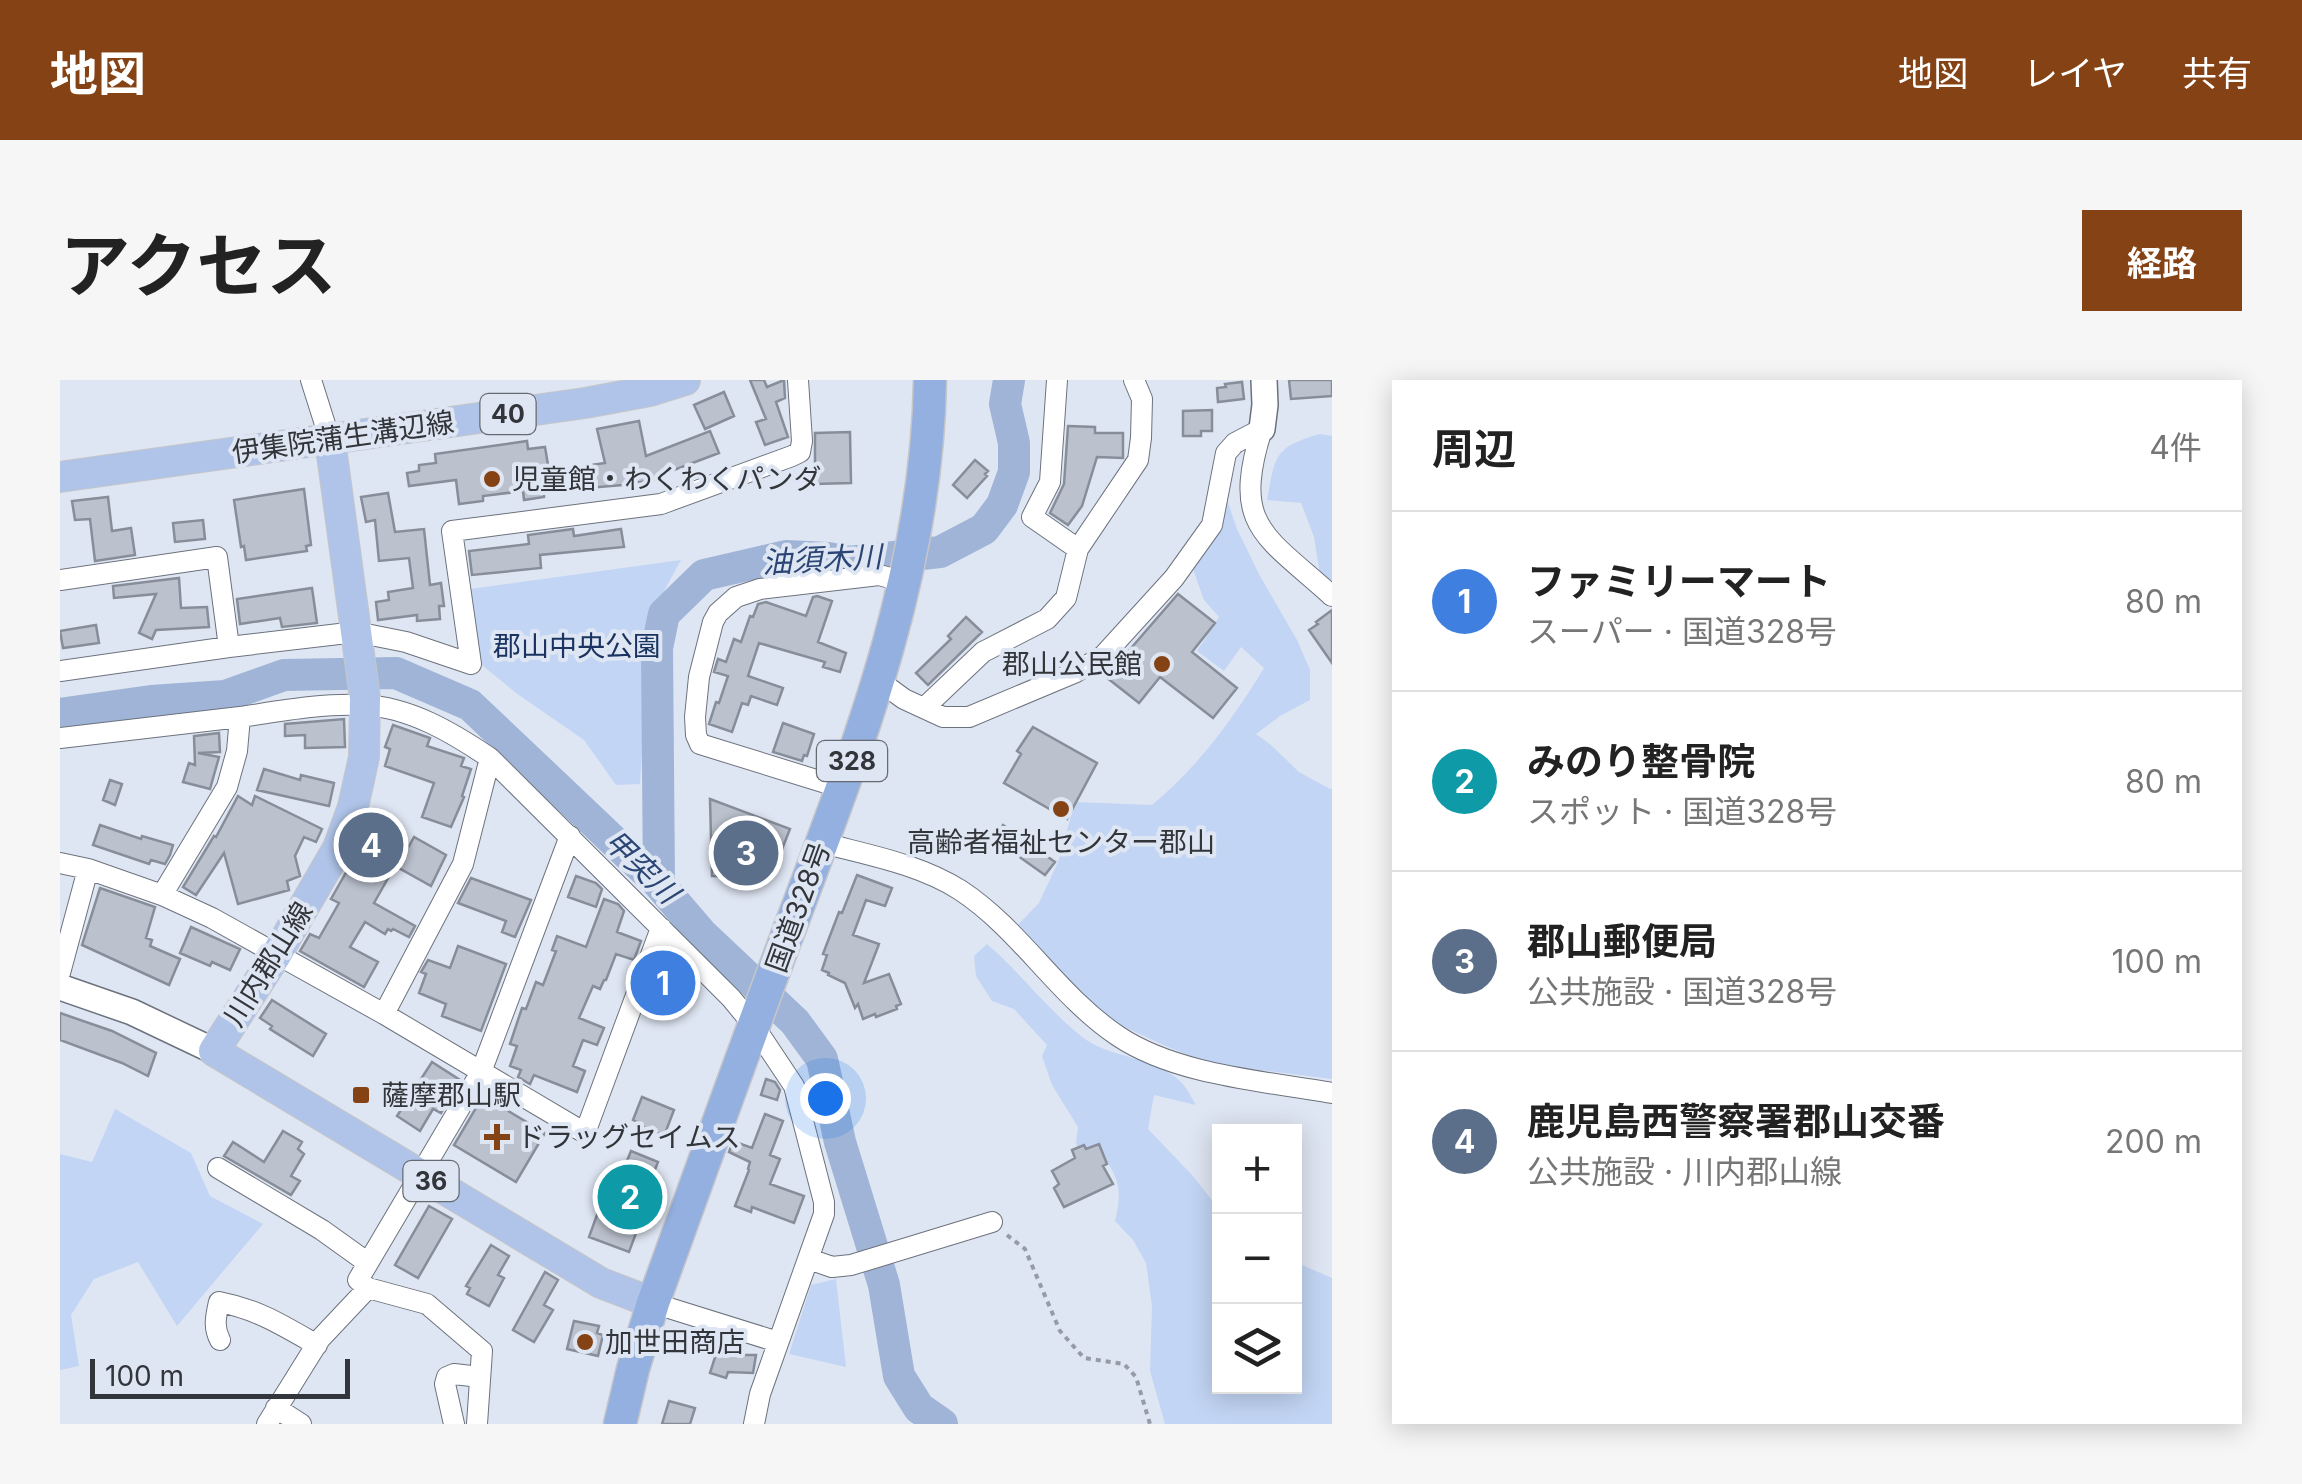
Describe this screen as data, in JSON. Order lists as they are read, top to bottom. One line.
{"streets":{"highway":["328","国道328号"],"main road":["40","伊集院蒲生溝辺線","川内郡山線","36"]},"crossings":[["伊集院蒲生溝辺線","川内郡山線"],["国道328号","川内郡山線"]],"water":["油須木川","甲突川"],"parks":["郡山中央公園"],"places":{"other":["児童館・わくわくパンダ","郡山公民館","高齢者福祉センター郡山","加世田商店"],"transit":["薩摩郡山駅"],"health":["ドラッグセイムス"]},"scale_bar":"100 m","page":{"header":"地図","nav":["地図","レイヤ","共有"],"title":"アクセス","buttons":"経路","heading":["周辺","4件"],"list":[{"mark":"1","name":"ファミリーマート","note":"スーパー · 国道328号","value":"80 m"},{"mark":"2","name":"みのり整骨院","note":"スポット · 国道328号","value":"80 m"},{"mark":"3","name":"郡山郵便局","note":"公共施設 · 国道328号","value":"100 m"},{"mark":"4","name":"鹿児島西警察署郡山交番","note":"公共施設 · 川内郡山線","value":"200 m"}],"pins":["4","3","1","2"],"map_buttons":["+","−"],"scale":"100 m"}}
